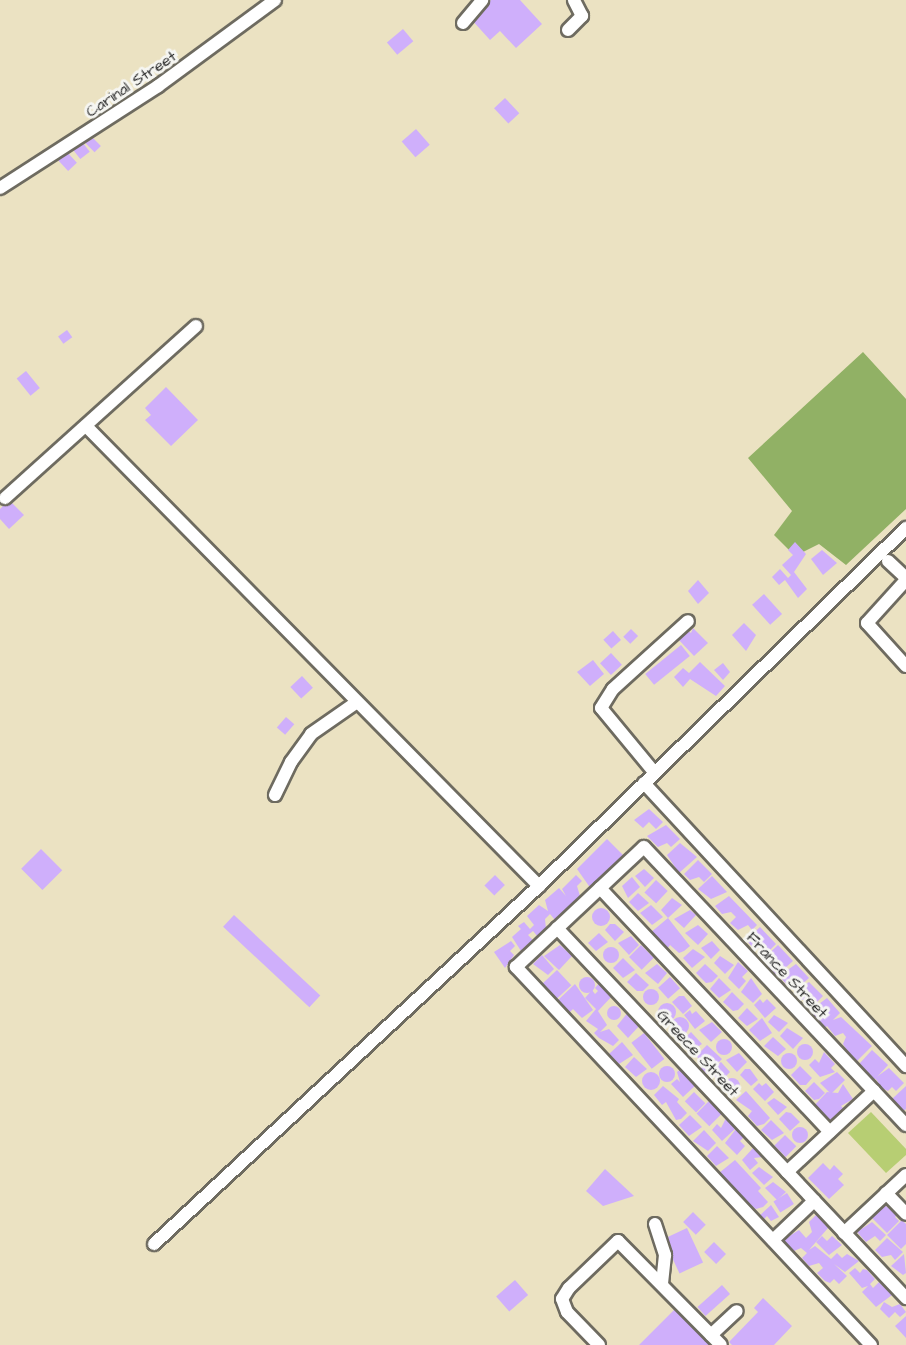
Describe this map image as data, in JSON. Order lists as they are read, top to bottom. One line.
{"streets":{"street":["Carinal Street","France Street","Greece Street"]}}
